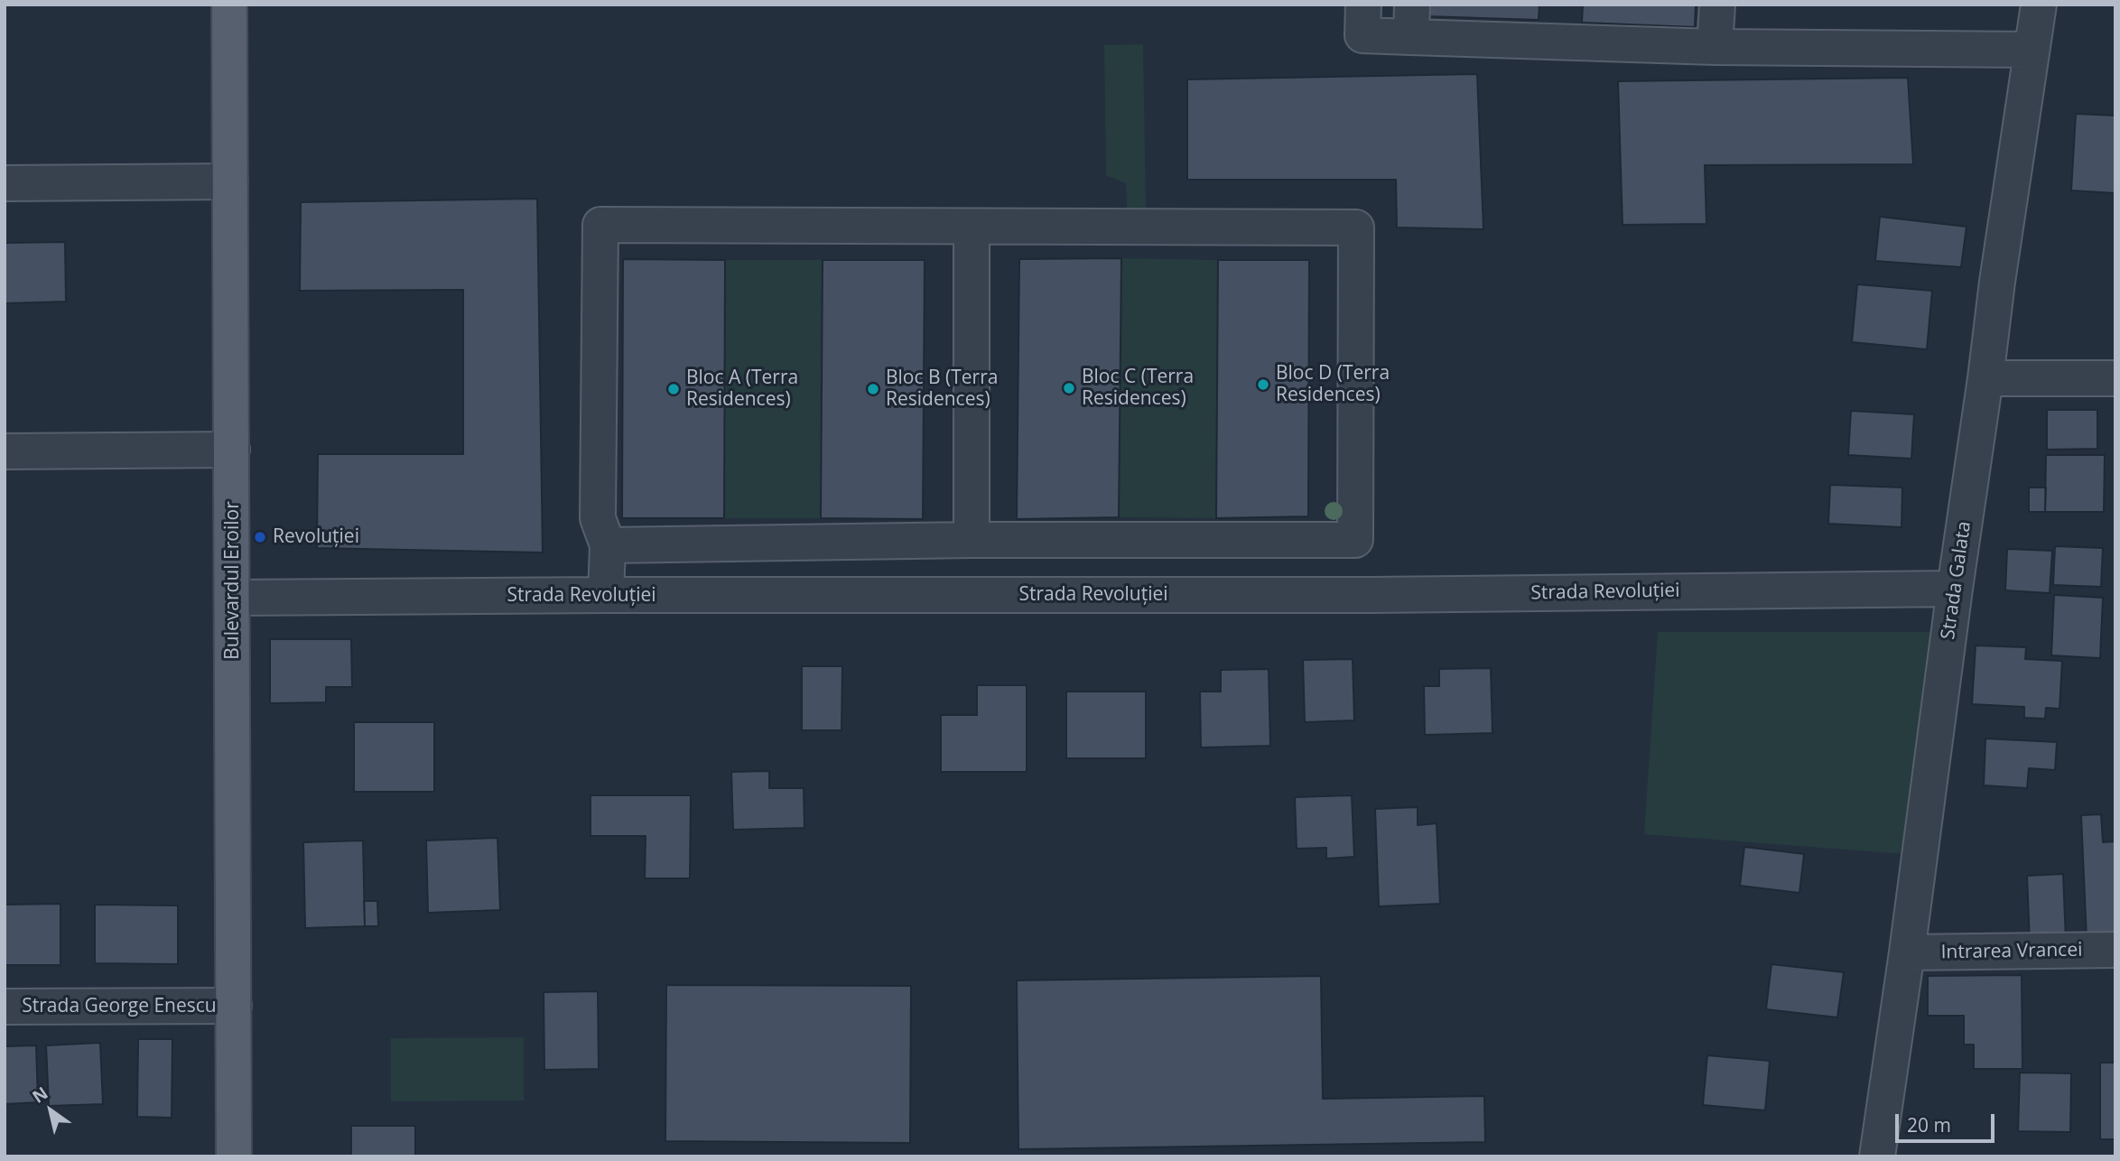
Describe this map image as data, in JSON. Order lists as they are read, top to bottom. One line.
{"streets":{"main road":["Bulevardul Eroilor"],"street":["Strada Galata","Strada Revoluției","Intrarea Vrancei","Strada George Enescu"]},"crossings":[["Bulevardul Eroilor","Strada Revoluției"],["Bulevardul Eroilor","Strada George Enescu"],["Strada Galata","Strada Revoluției"],["Strada Galata","Intrarea Vrancei"]],"places":["Bloc D (Terra Residences)","Bloc C (Terra Residences)","Bloc A (Terra Residences)","Bloc B (Terra Residences)","Revoluției"],"scale_bar":"20 m","north":"top left"}
